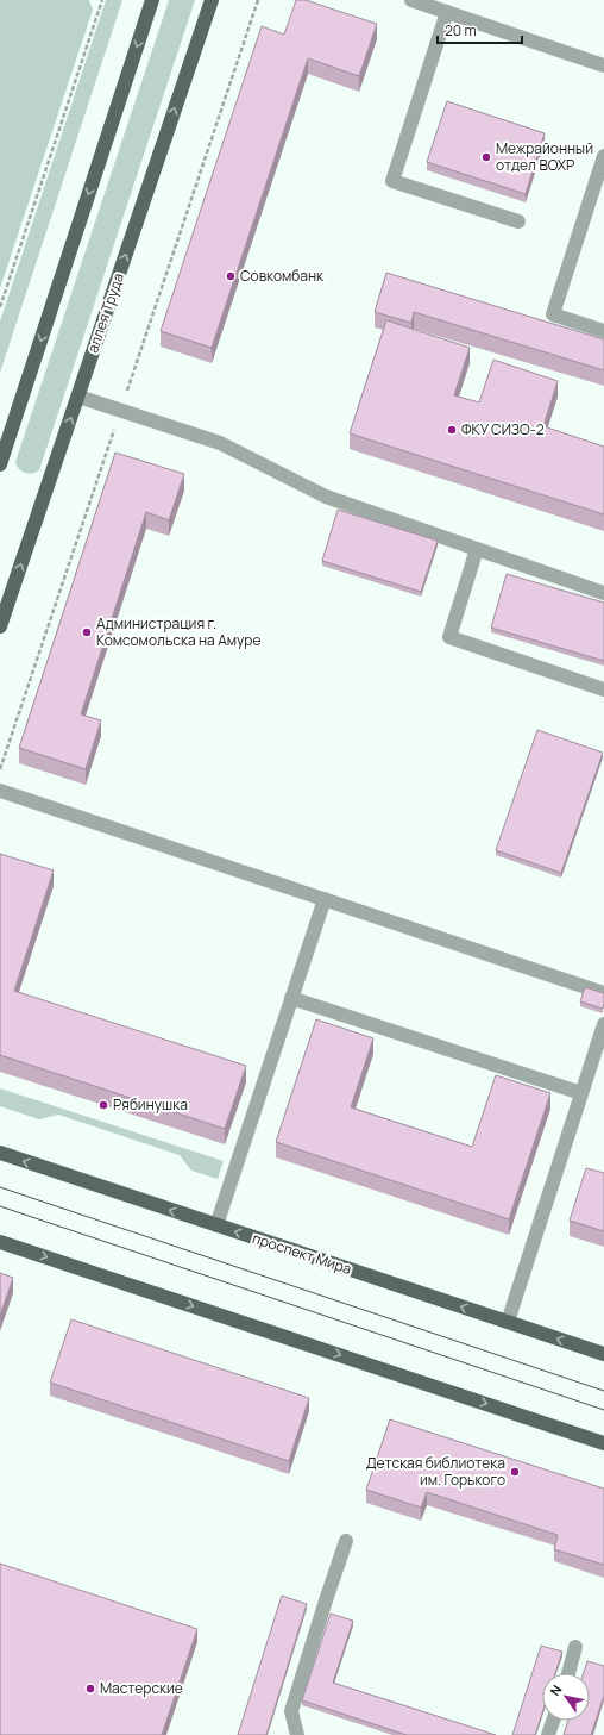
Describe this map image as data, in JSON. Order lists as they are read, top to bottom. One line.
{"streets":{"main road":["аллея Труда","проспект Мира"]},"places":["Межрайонный отдел ВОХР","Совкомбанк","ФКУ СИЗО-2","Администрация г. Комсомольска на Амуре","Рябинушка","Детская библиотека им. Горького","Мастерские"],"scale_bar":"20 m","north":"top left"}
